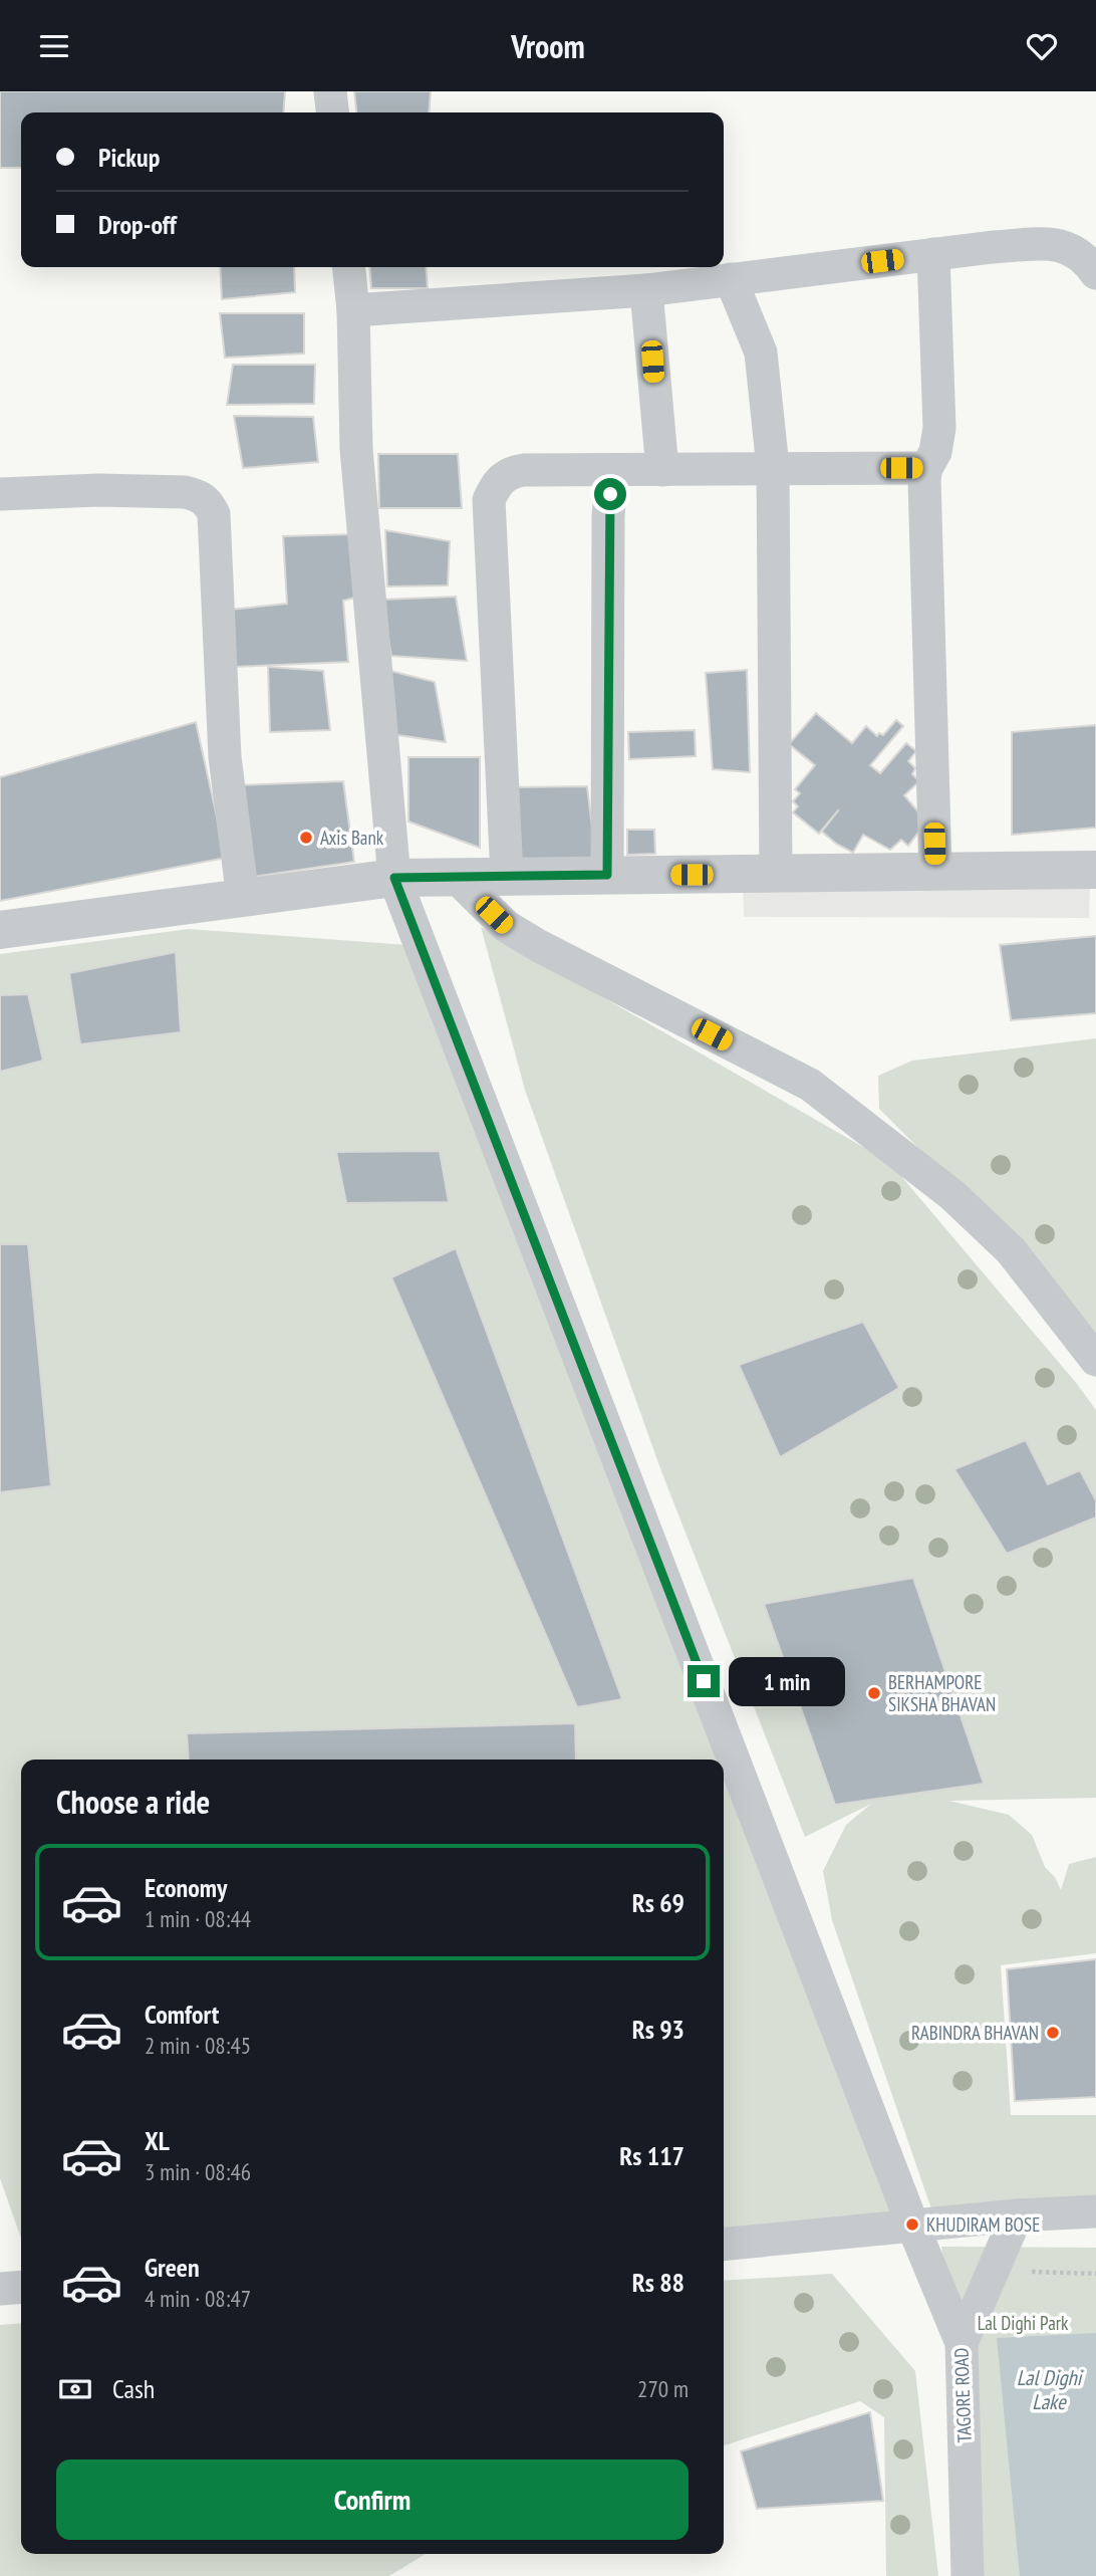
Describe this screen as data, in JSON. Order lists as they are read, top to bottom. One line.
{"streets":{"street":["TAGORE ROAD"]},"water":["Lal Dighi Lake"],"parks":["Lal Dighi Park"],"places":["Axis Bank","BERHAMPORE SIKSHA BHAVAN","RABINDRA BHAVAN","KHUDIRAM BOSE"],"page":{"header":"Vroom","banner":["Pickup","Drop-off"],"bubble":"1 min","heading":"Choose a ride","list":[{"name":"Economy","note":"1 min · 08:44","value":"Rs 69"},{"name":"Comfort","note":"2 min · 08:45","value":"Rs 93"},{"name":"XL","note":"3 min · 08:46","value":"Rs 117"},{"name":"Green","note":"4 min · 08:47","value":"Rs 88"}],"pay":["Cash","270 m"],"buttons":"Confirm"}}
